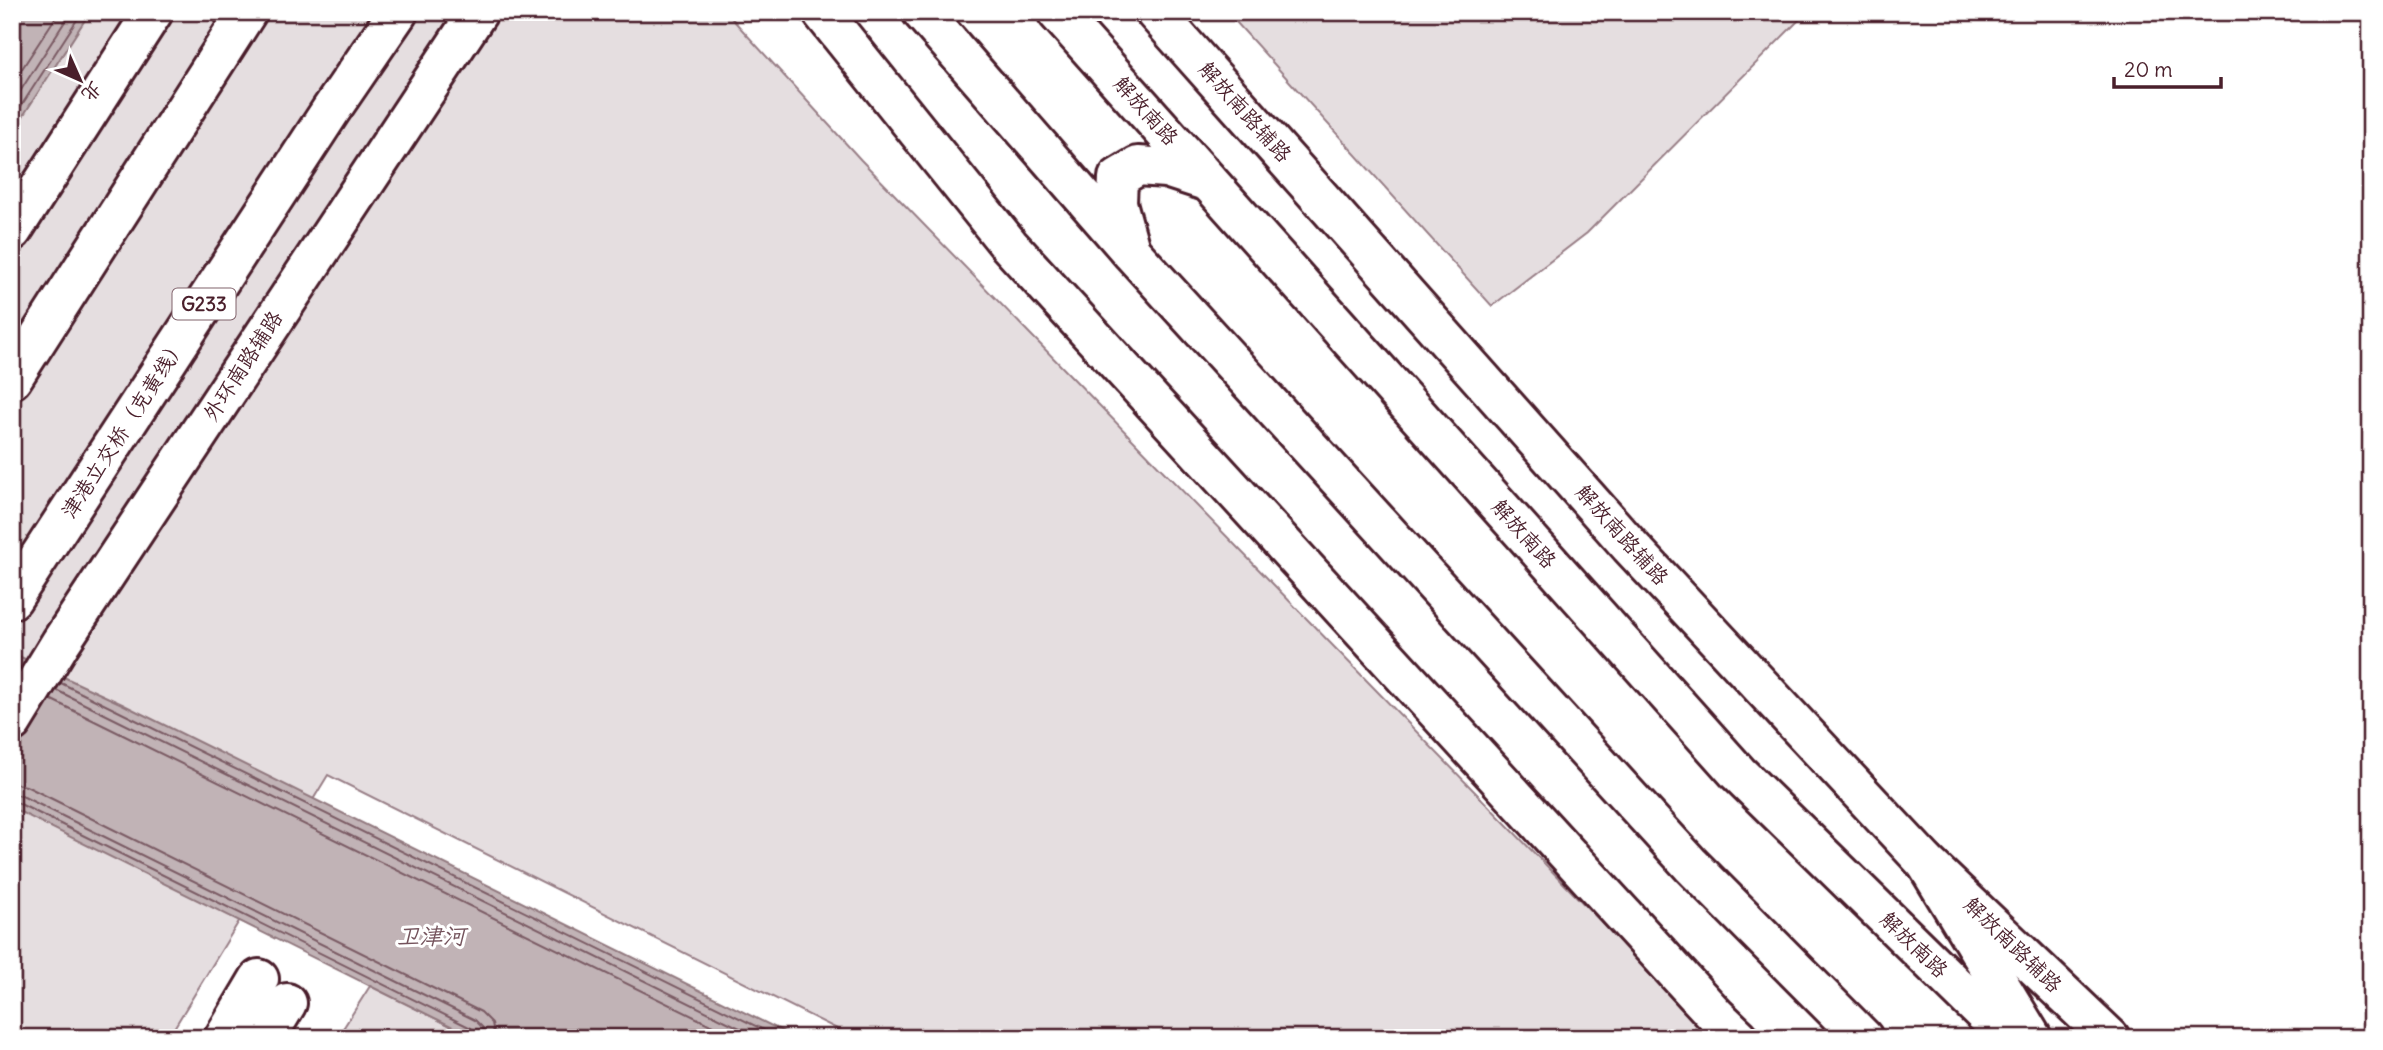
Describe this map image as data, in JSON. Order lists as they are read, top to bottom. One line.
{"streets":{"main road":["解放南路","解放南路辅路","G233","外环南路辅路","津港立交桥（克黄线）"]},"water":["卫津河"],"scale_bar":"20 m","north":"bottom right"}
